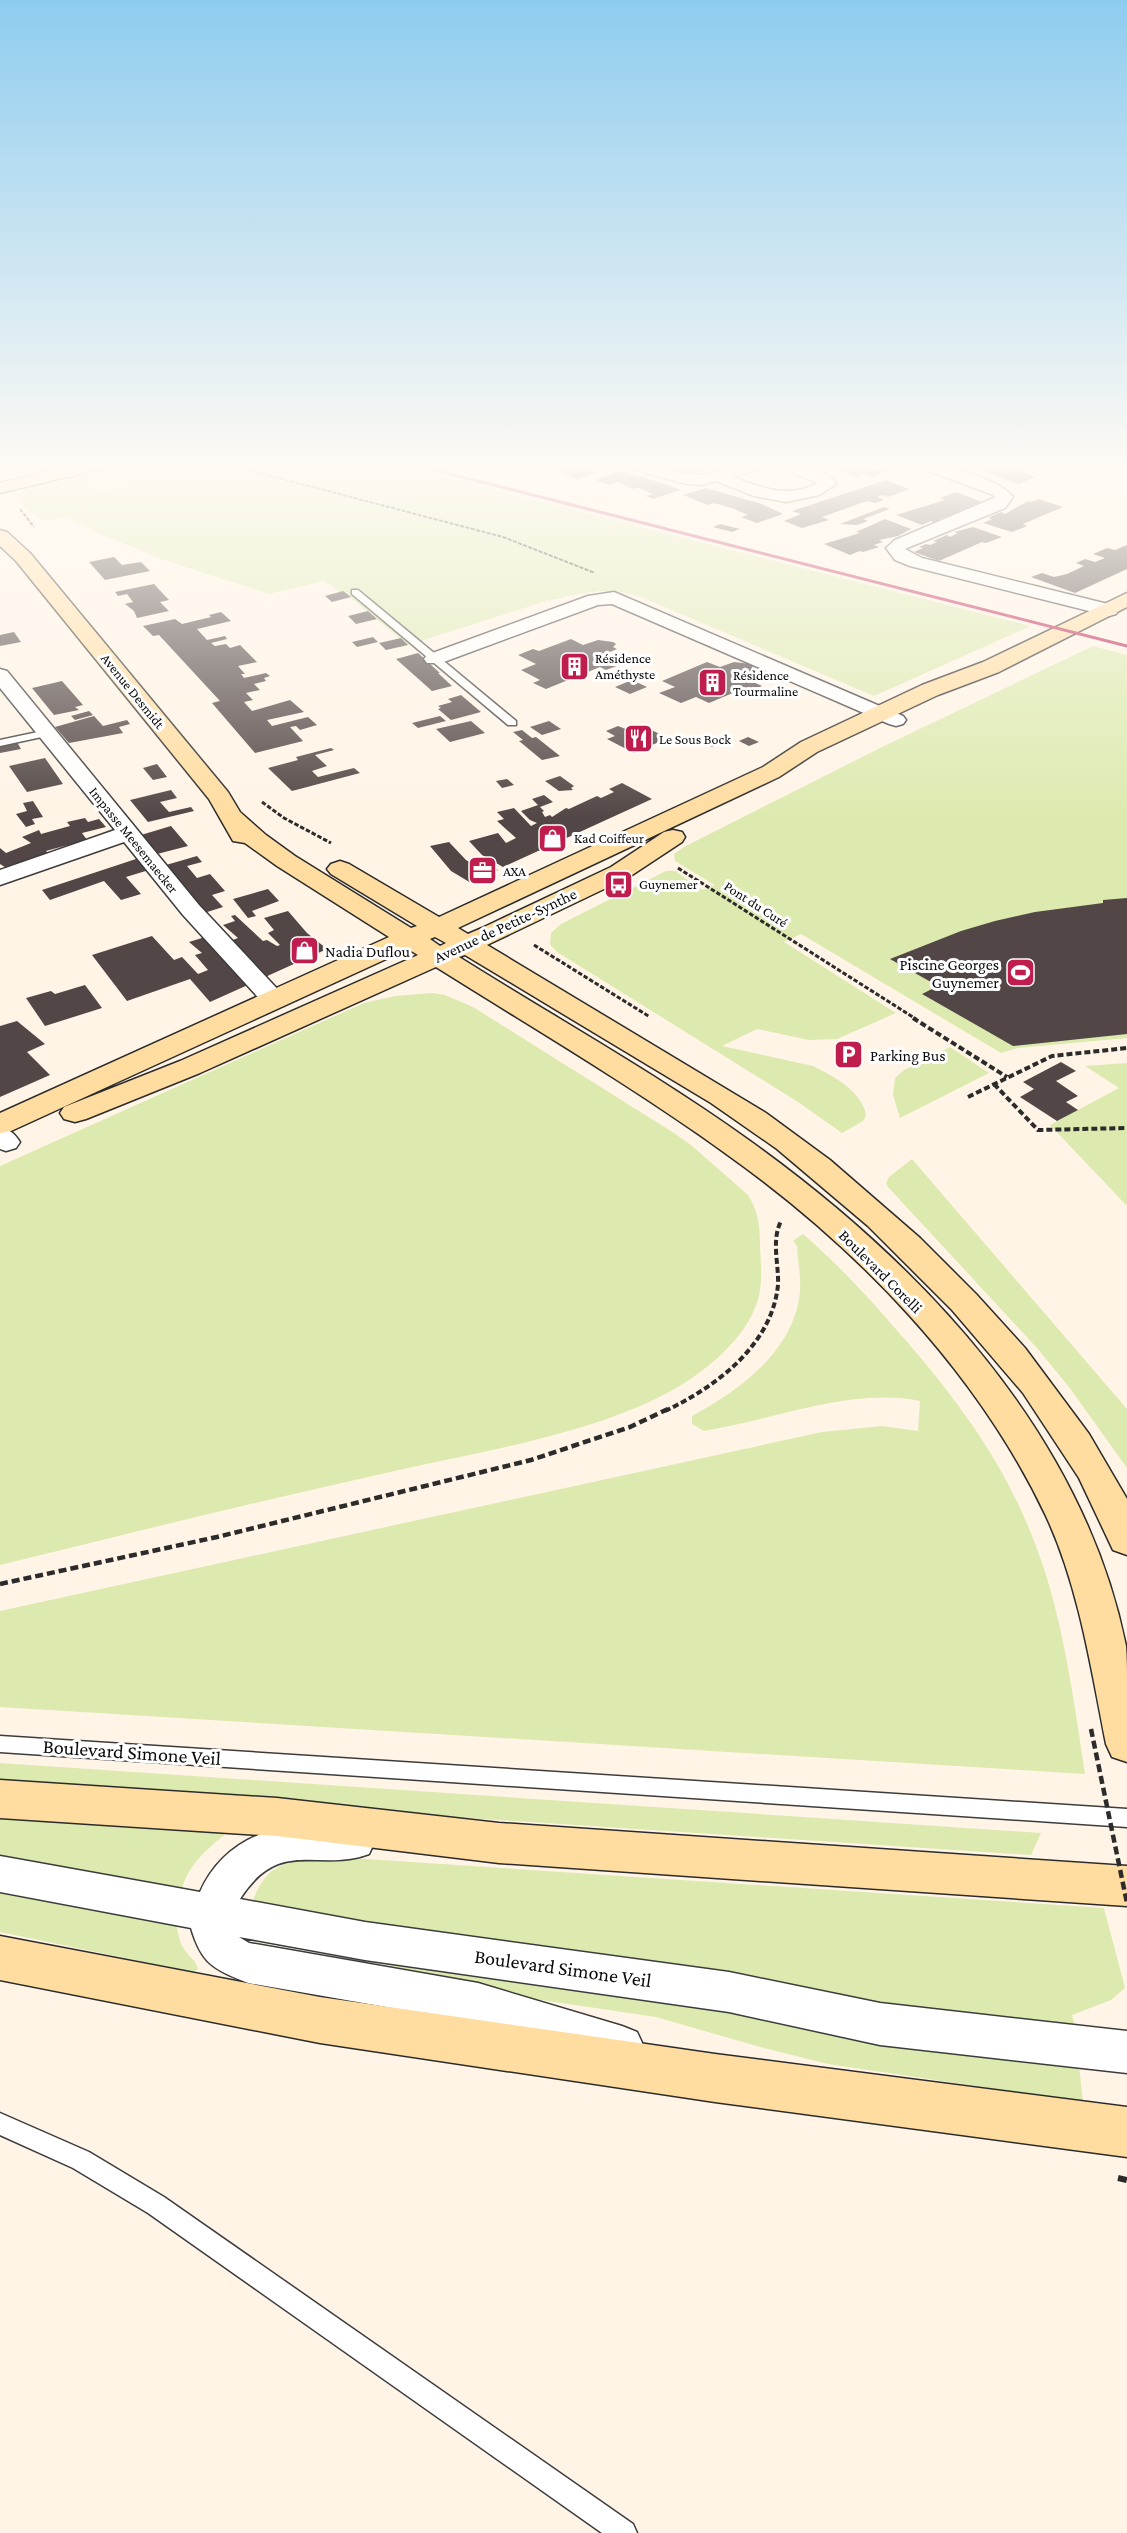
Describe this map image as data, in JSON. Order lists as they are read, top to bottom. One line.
{"streets":{"main road":["Avenue Desmidt","Avenue de Petite-Synthe","Boulevard Corelli"],"street":["Impasse Meesemaecker","Boulevard Simone Veil"],"path":["Pont du Curé"]},"crossings":[["Avenue Desmidt","Avenue de Petite-Synthe"],["Avenue Desmidt","Boulevard Corelli"],["Impasse Meesemaecker","Avenue de Petite-Synthe"],["Avenue de Petite-Synthe","Boulevard Corelli"]],"places":{"building":["Résidence Améthyste","Résidence Tourmaline"],"restaurant":["Le Sous Bock"],"shop":["Kad Coiffeur","Nadia Duflou"],"office":["AXA"],"bus stop":["Guynemer"],"sports":["Piscine Georges Guynemer"],"parking":["Parking Bus"]}}
